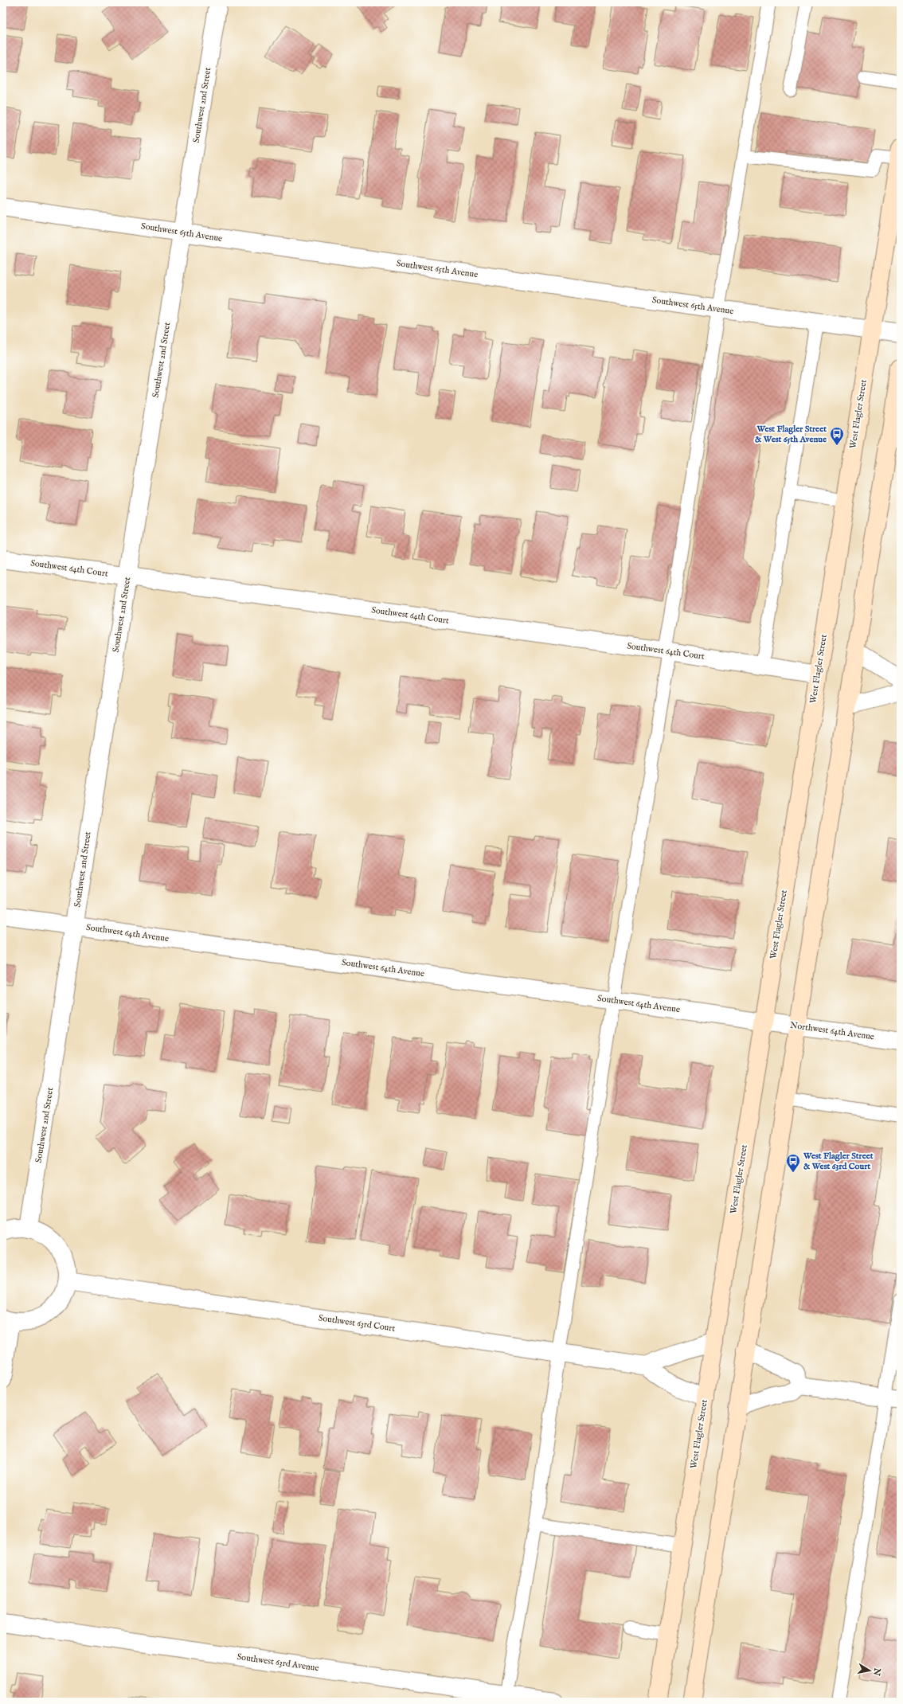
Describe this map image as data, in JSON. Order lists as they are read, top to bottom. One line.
{"streets":{"main road":["West Flagler Street"],"street":["Southwest 2nd Street","Southwest 65th Avenue","Southwest 64th Court","Southwest 64th Avenue","Northwest 64th Avenue","Southwest 63rd Court","Southwest 63rd Avenue"]},"crossings":[["Southwest 2nd Street","Southwest 65th Avenue"],["Southwest 2nd Street","Southwest 64th Court"],["Southwest 2nd Street","Southwest 64th Avenue"],["Southwest 65th Avenue","West Flagler Street"],["West Flagler Street","Southwest 64th Court"],["West Flagler Street","Southwest 64th Avenue"],["West Flagler Street","Northwest 64th Avenue"],["Southwest 64th Avenue","Northwest 64th Avenue"]],"places":{"bus stop":["West Flagler Street & West 65th Avenue","West Flagler Street & West 63rd Court"]},"north":"right"}
